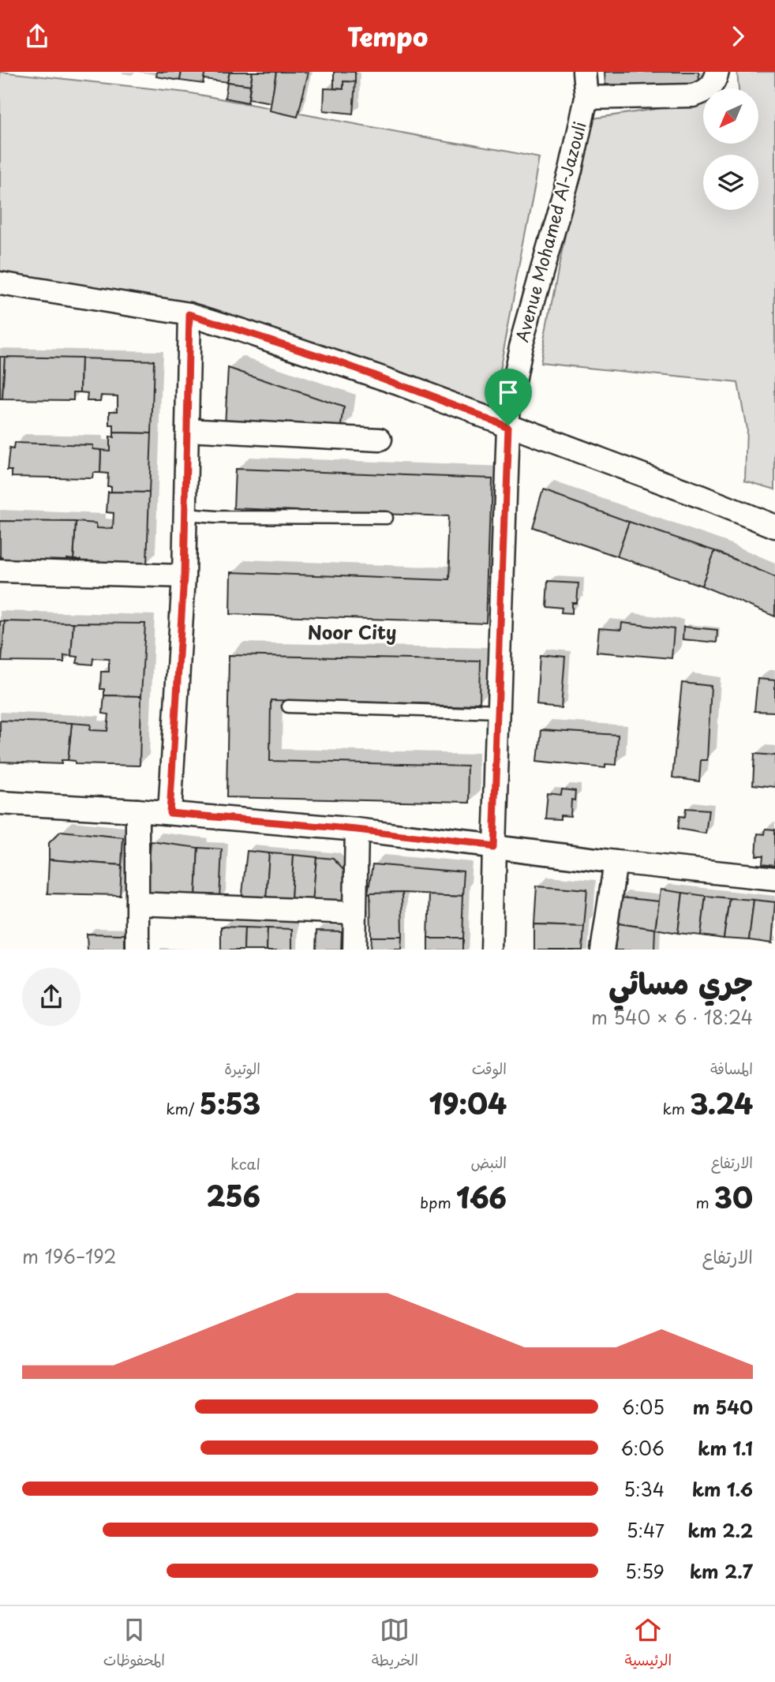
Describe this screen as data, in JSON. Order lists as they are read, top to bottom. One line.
{"streets":{"street":["Avenue Mohamed Al-Jazouli"]},"districts":["Noor City"],"north":"bottom left","page":{"header":"Tempo","heading":["جري مسائي","18:24 · 6 × 540 m"],"stats":[["المسافة","3.24 km"],["الوقت","19:04"],["الوتيرة","5:53 /km"],["الارتفاع","30 m"],["النبض","166 bpm"],["kcal","256"]],"chart":["الارتفاع","192–196 m"],"list":[{"name":"540 m","note":"6:05"},{"name":"1.1 km","note":"6:06"},{"name":"1.6 km","note":"5:34"},{"name":"2.2 km","note":"5:47"},{"name":"2.7 km","note":"5:59"}],"tabs":["الرئيسية","الخريطة","المحفوظات"]}}
